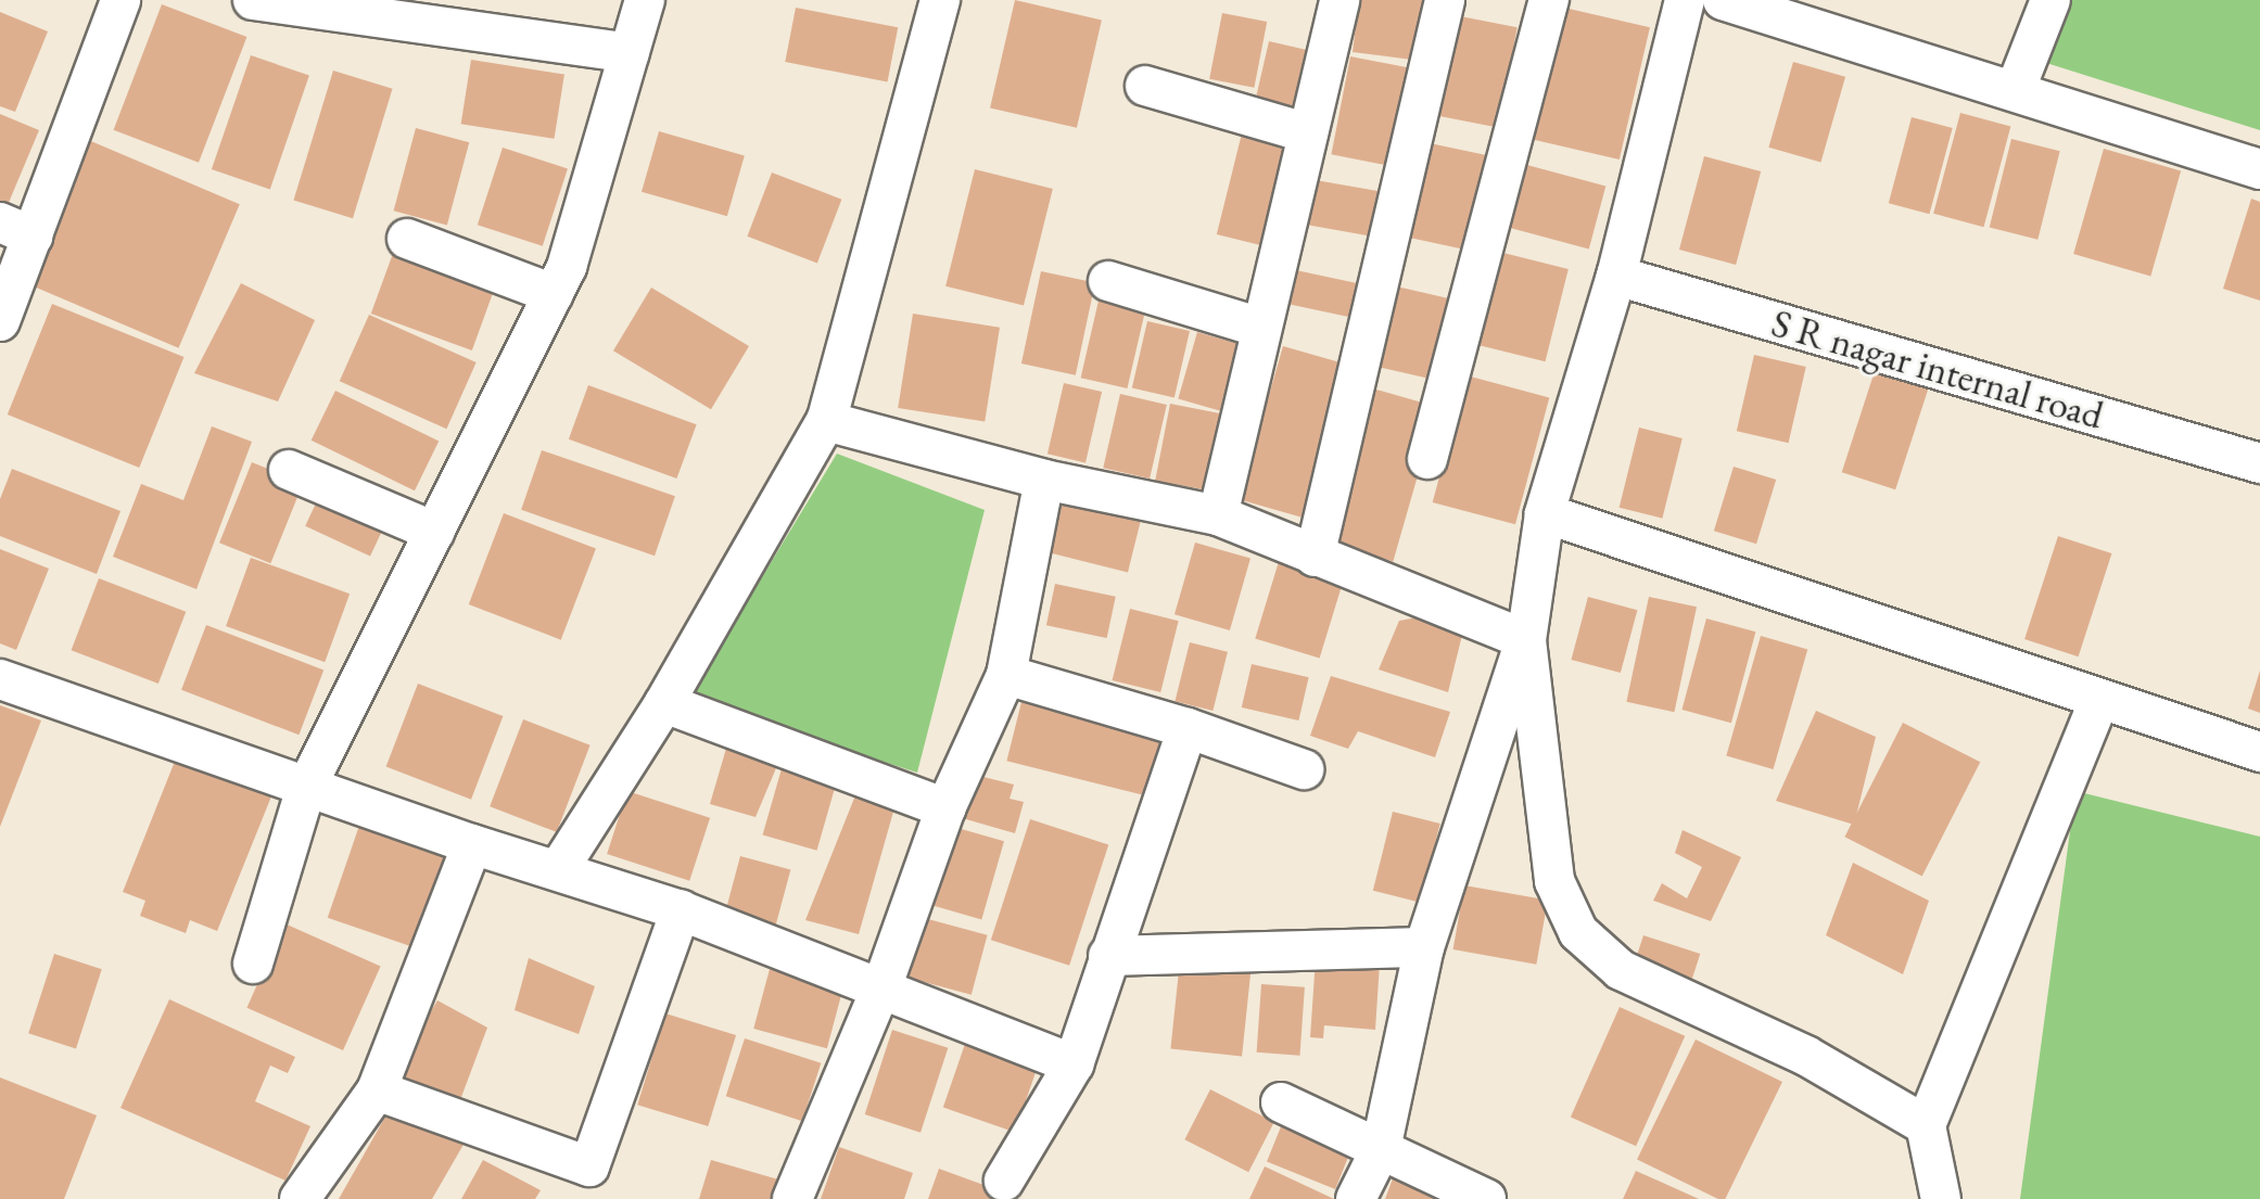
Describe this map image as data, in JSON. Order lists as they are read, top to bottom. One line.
{"streets":{"street":["S R nagar internal road"]}}
